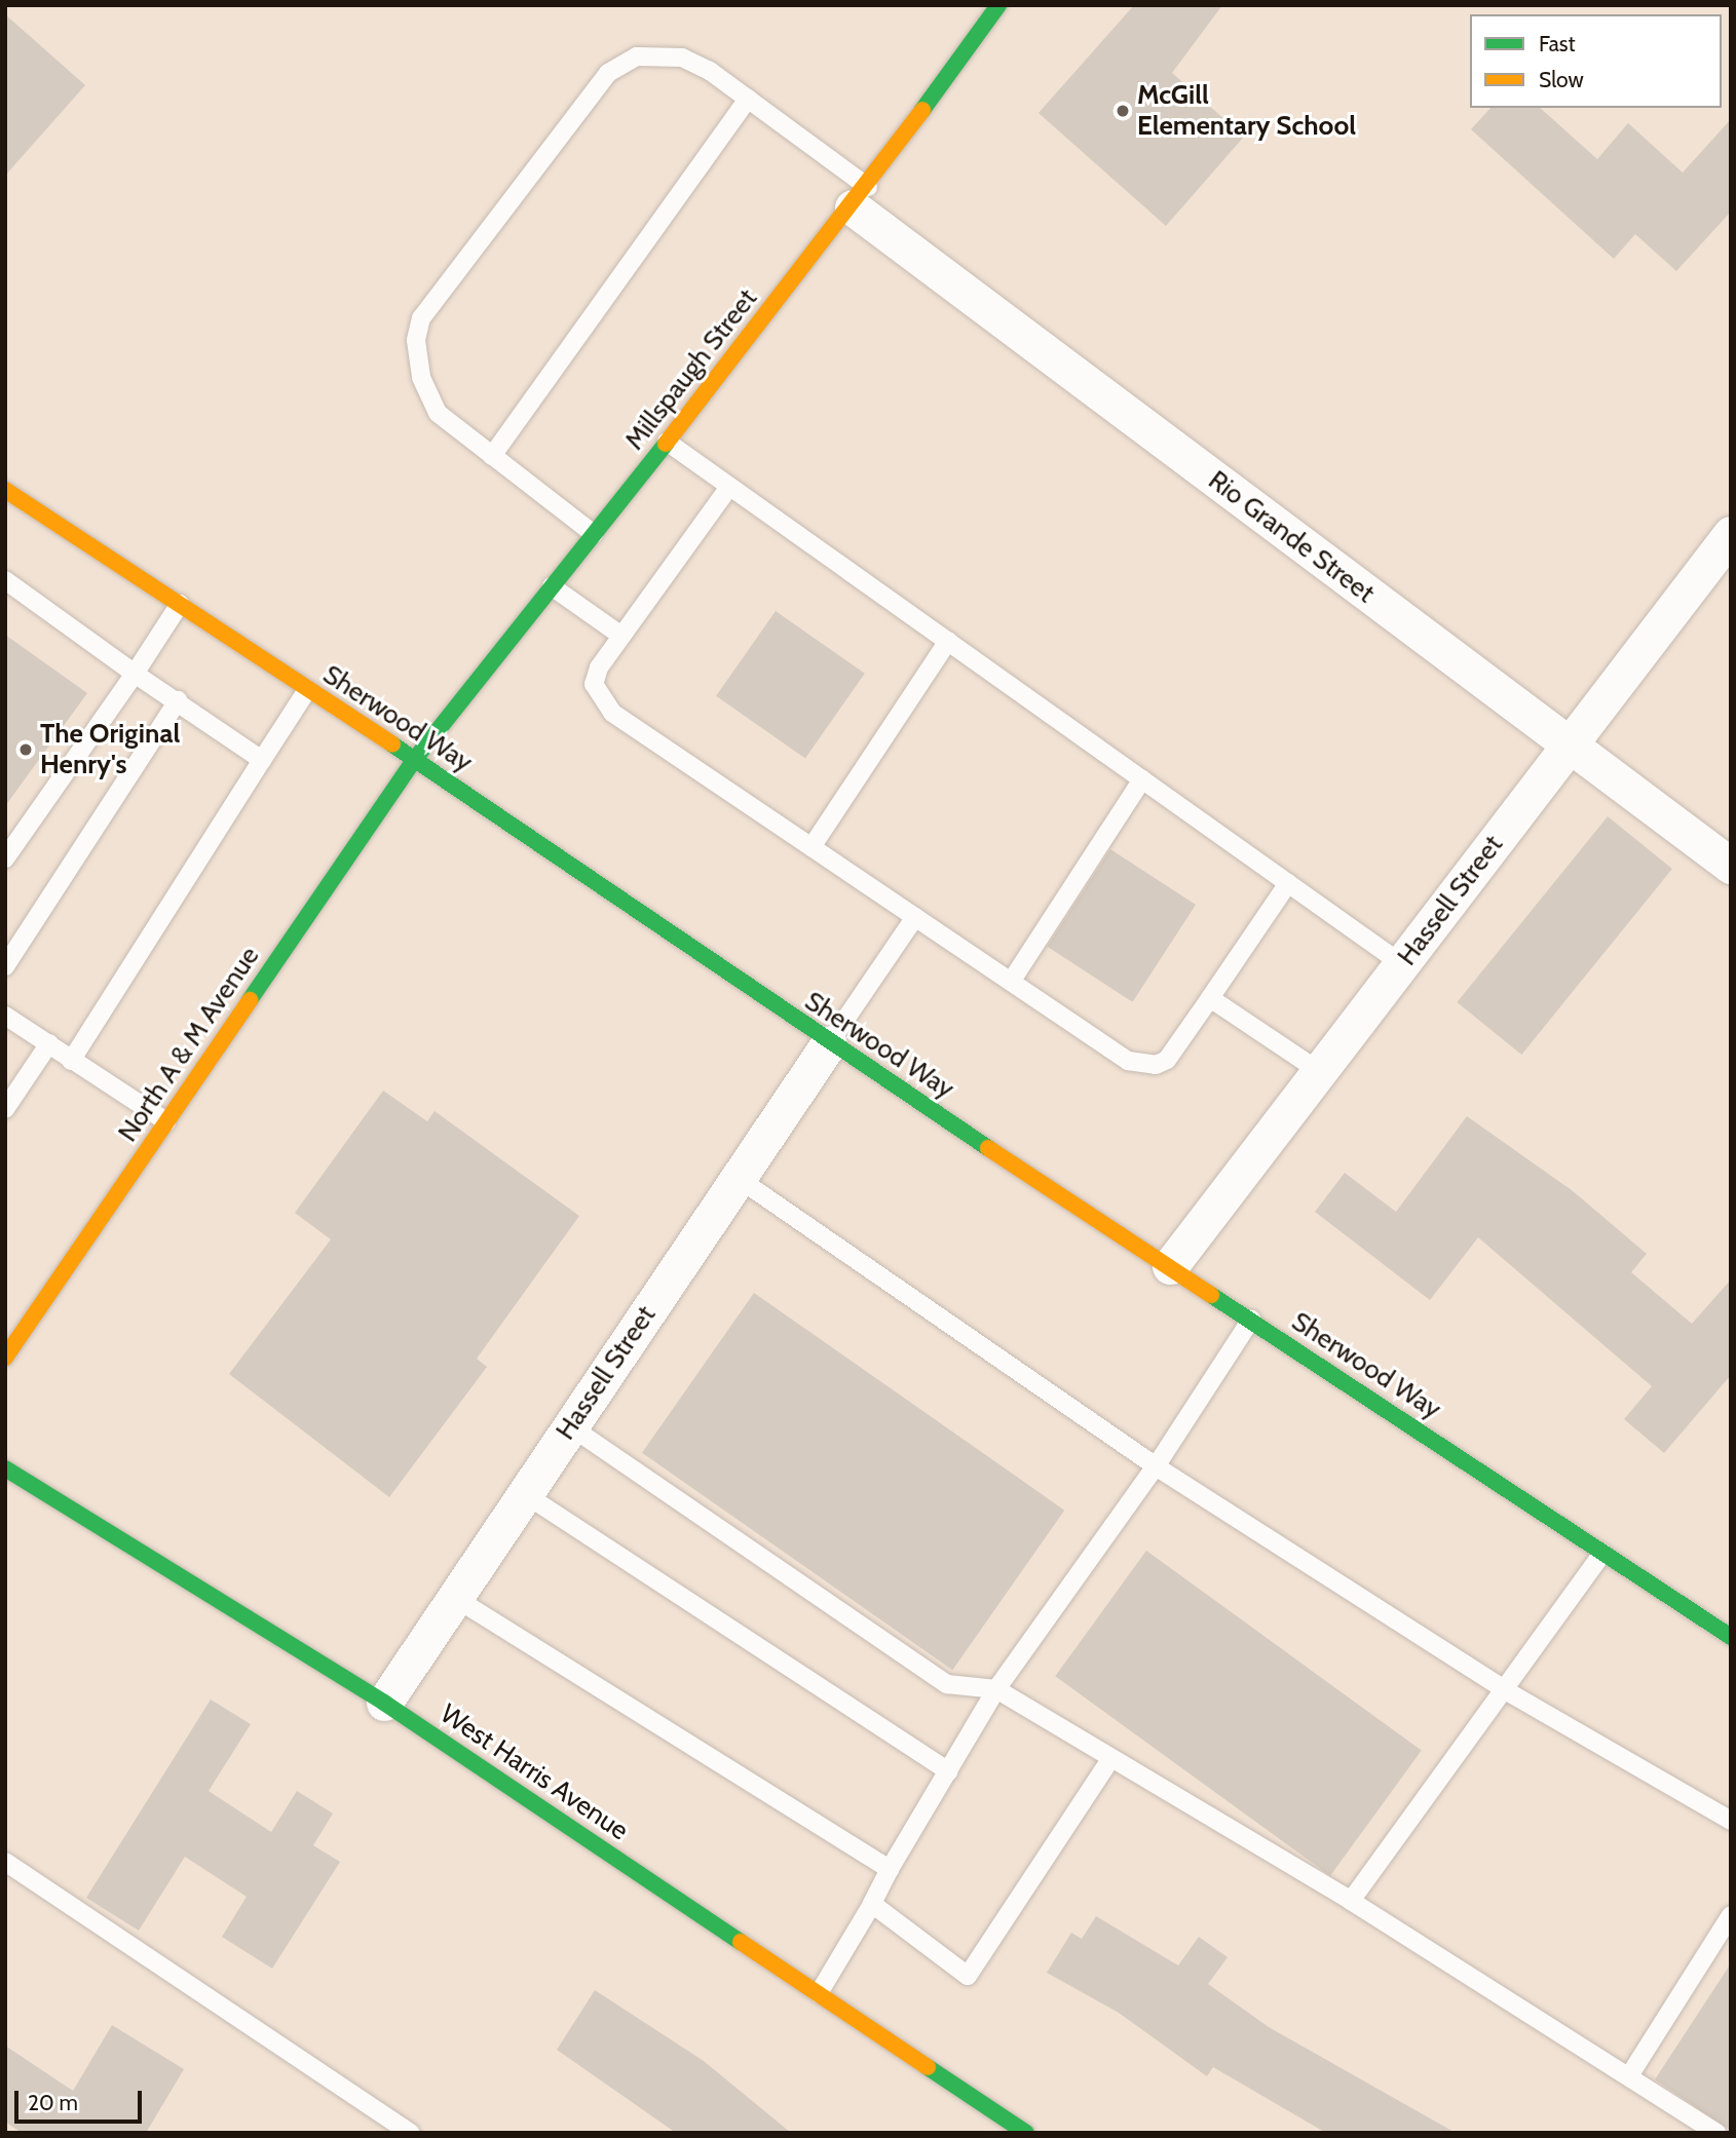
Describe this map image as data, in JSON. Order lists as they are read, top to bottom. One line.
{"streets":{"street":["Millspaugh Street","Rio Grande Street","Sherwood Way","Hassell Street","North A & M Avenue","West Harris Avenue"]},"crossings":[["Millspaugh Street","Rio Grande Street"],["Millspaugh Street","Sherwood Way"],["Millspaugh Street","North A & M Avenue"],["Rio Grande Street","Hassell Street"],["Sherwood Way","Hassell Street"],["Sherwood Way","North A & M Avenue"],["Hassell Street","West Harris Avenue"]],"places":["McGill Elementary School","The Original Henry's"],"legend":["Fast","Slow"],"scale_bar":"20 m"}
